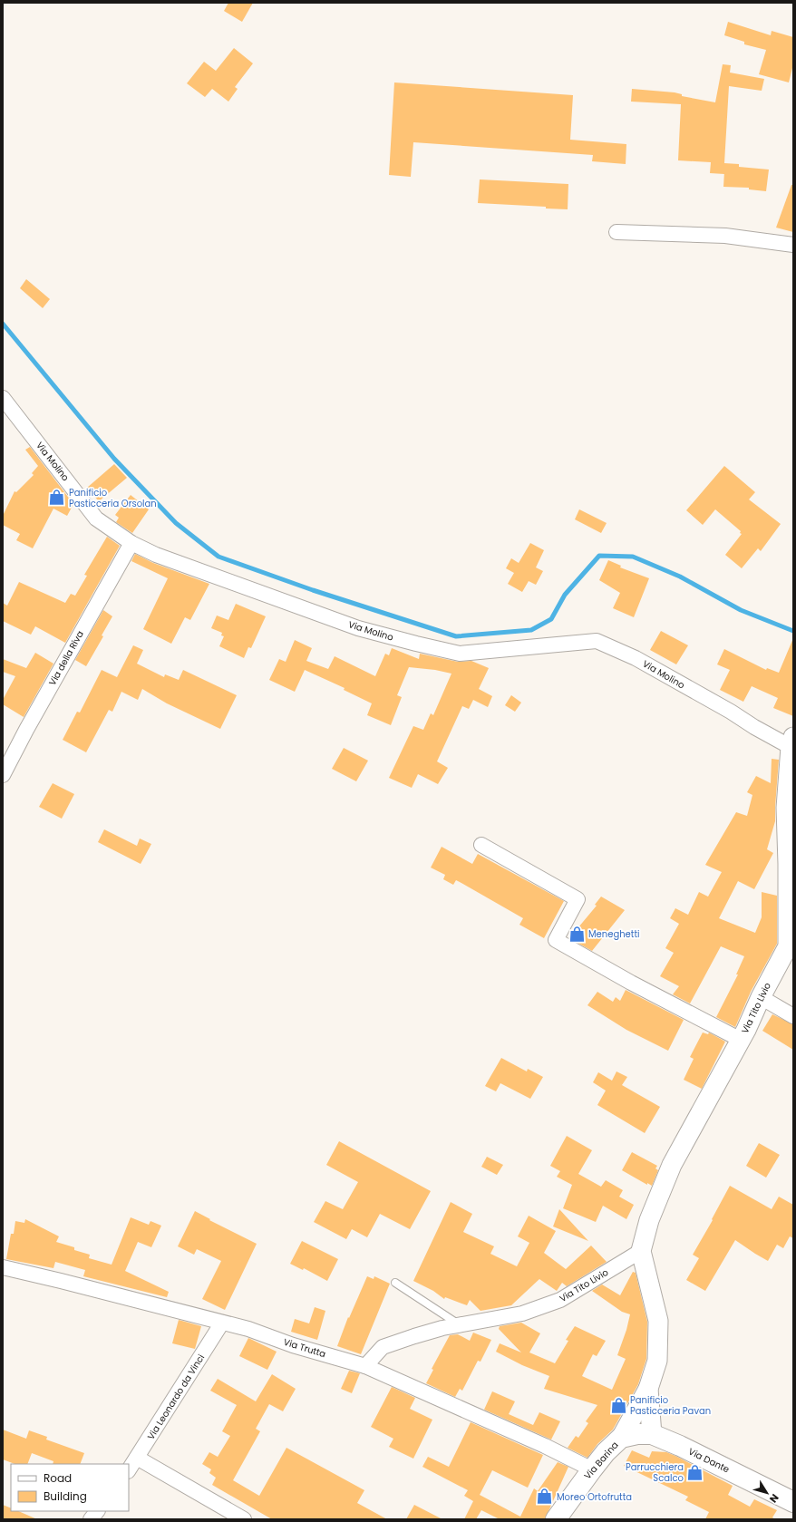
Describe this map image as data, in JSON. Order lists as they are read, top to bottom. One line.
{"streets":{"main road":["Via Barina","Via Dante"],"street":["Via Molino","Via della Riva","Via Tito Livio","Via Trutta","Via Leonardo da Vinci"]},"crossings":[["Via Molino","Via della Riva"],["Via Molino","Via Tito Livio"],["Via Tito Livio","Via Trutta"],["Via Tito Livio","Via Barina"],["Via Tito Livio","Via Dante"],["Via Trutta","Via Leonardo da Vinci"],["Via Trutta","Via Barina"],["Via Barina","Via Dante"]],"places":{"shop":["Panificio Pasticceria Orsolan","Meneghetti","Panificio Pasticceria Pavan","Parrucchiera Scalco","Moreo Ortofrutta"]},"legend":["Road","Building"],"north":"bottom right"}
